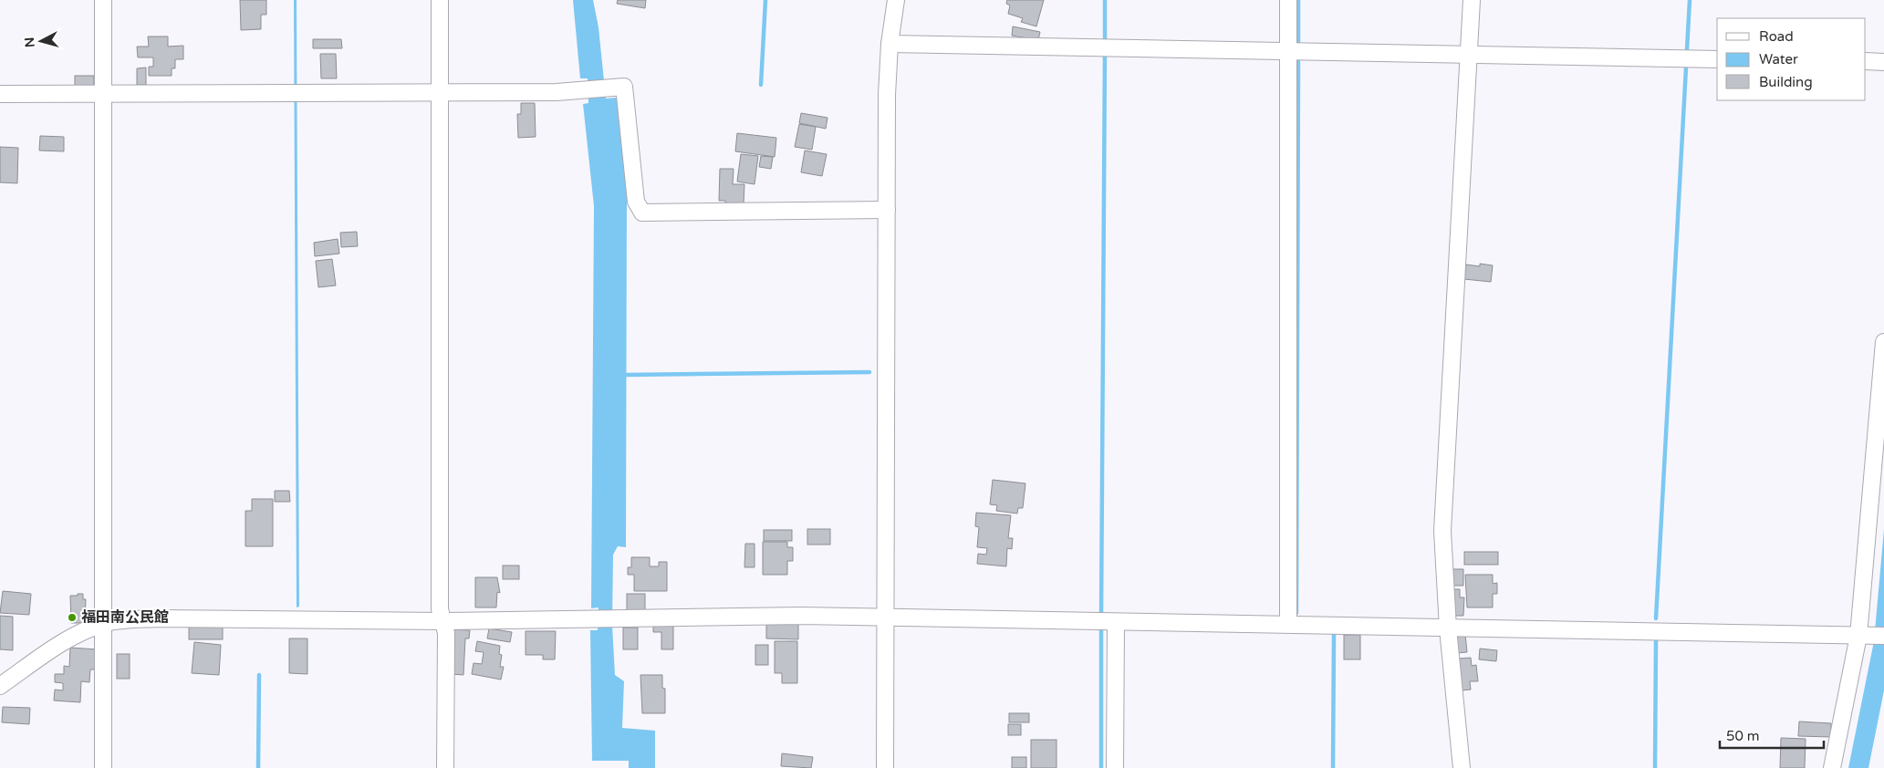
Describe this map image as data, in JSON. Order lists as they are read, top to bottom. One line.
{"places":["福田南公民館"],"legend":["Road","Water","Building"],"scale_bar":"50 m","north":"left"}
